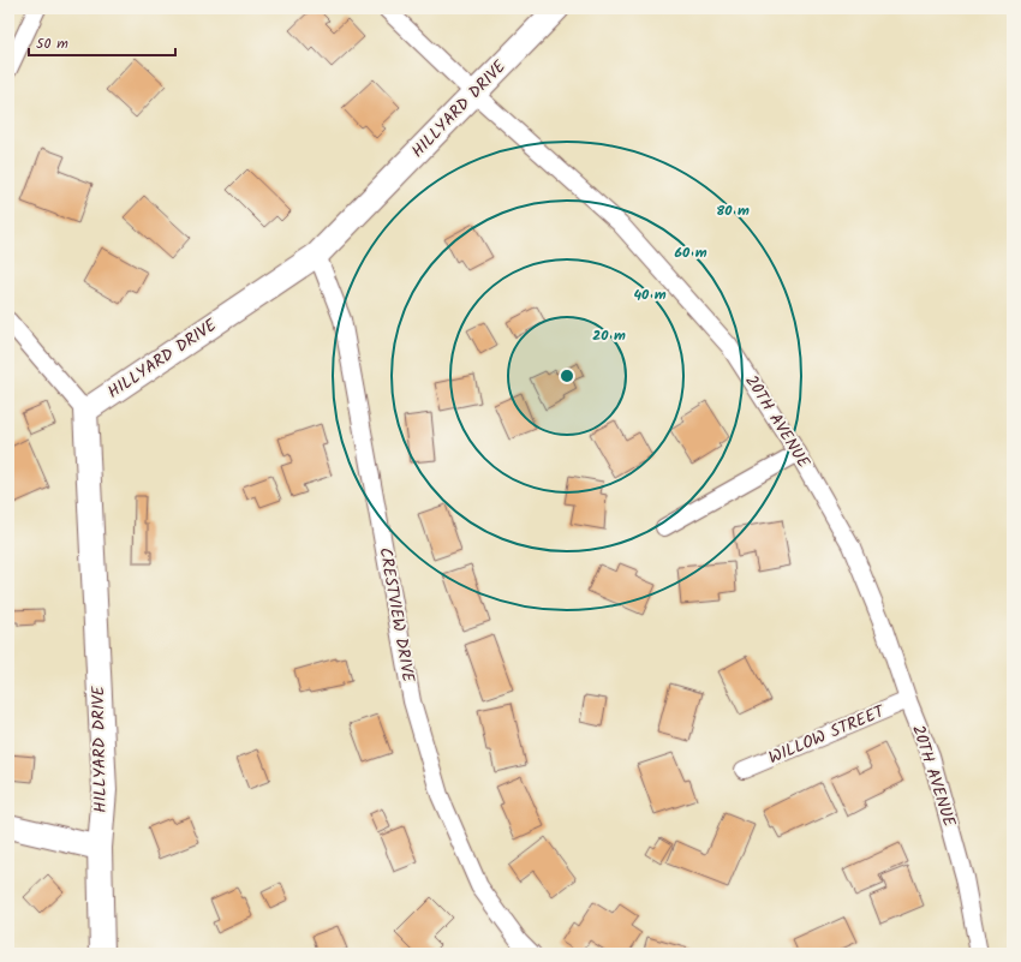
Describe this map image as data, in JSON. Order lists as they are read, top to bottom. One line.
{"streets":{"street":["HILLYARD DRIVE","20TH AVENUE","CRESTVIEW DRIVE","WILLOW STREET"]},"crossings":[["HILLYARD DRIVE","20TH AVENUE"],["HILLYARD DRIVE","CRESTVIEW DRIVE"],["20TH AVENUE","WILLOW STREET"]],"scale_bar":"50 m","rings":["80 m","60 m","40 m","20 m"]}
